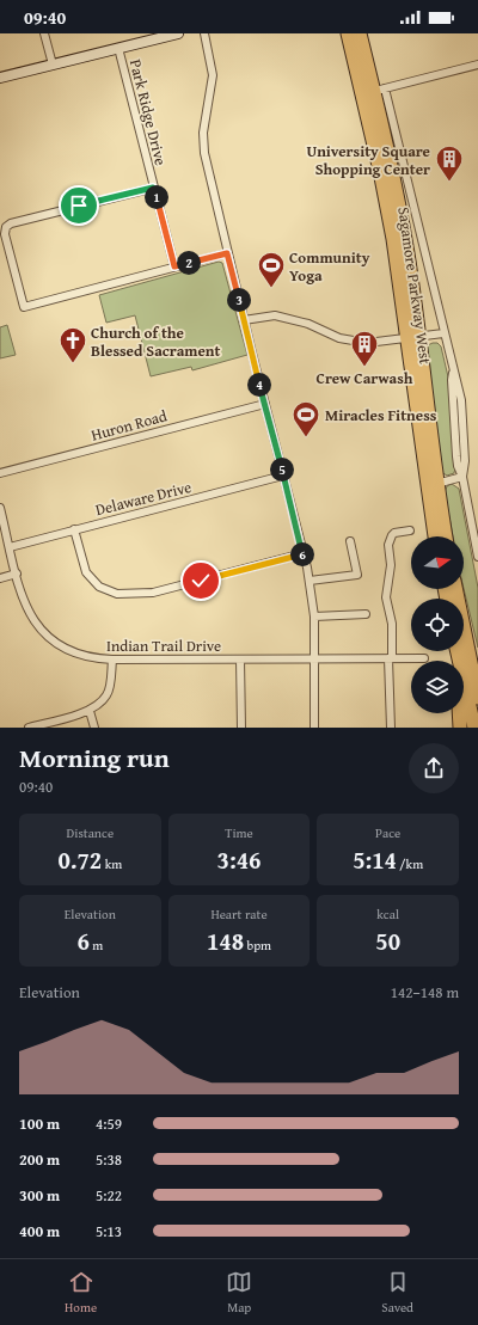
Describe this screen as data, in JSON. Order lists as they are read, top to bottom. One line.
{"streets":{"highway":["Sagamore Parkway West"],"street":["Park Ridge Drive","Huron Road","Delaware Drive","Indian Trail Drive"]},"crossings":[["Delaware Drive","Indian Trail Drive"]],"places":{"building":["University Square Shopping Center","Crew Carwash"],"sports":["Community Yoga","Miracles Fitness"],"church":["Church of the Blessed Sacrament"]},"north":"right","page":{"status":"09:40","pins":["1","2","3","4","5","6"],"heading":["Morning run","09:40"],"stats":[["Distance","0.72 km"],["Time","3:46"],["Pace","5:14 /km"],["Elevation","6 m"],["Heart rate","148 bpm"],["kcal","50"]],"chart":["Elevation","142–148 m"],"list":[{"name":"100 m","note":"4:59"},{"name":"200 m","note":"5:38"},{"name":"300 m","note":"5:22"},{"name":"400 m","note":"5:13"}],"tabs":["Home","Map","Saved"]}}
